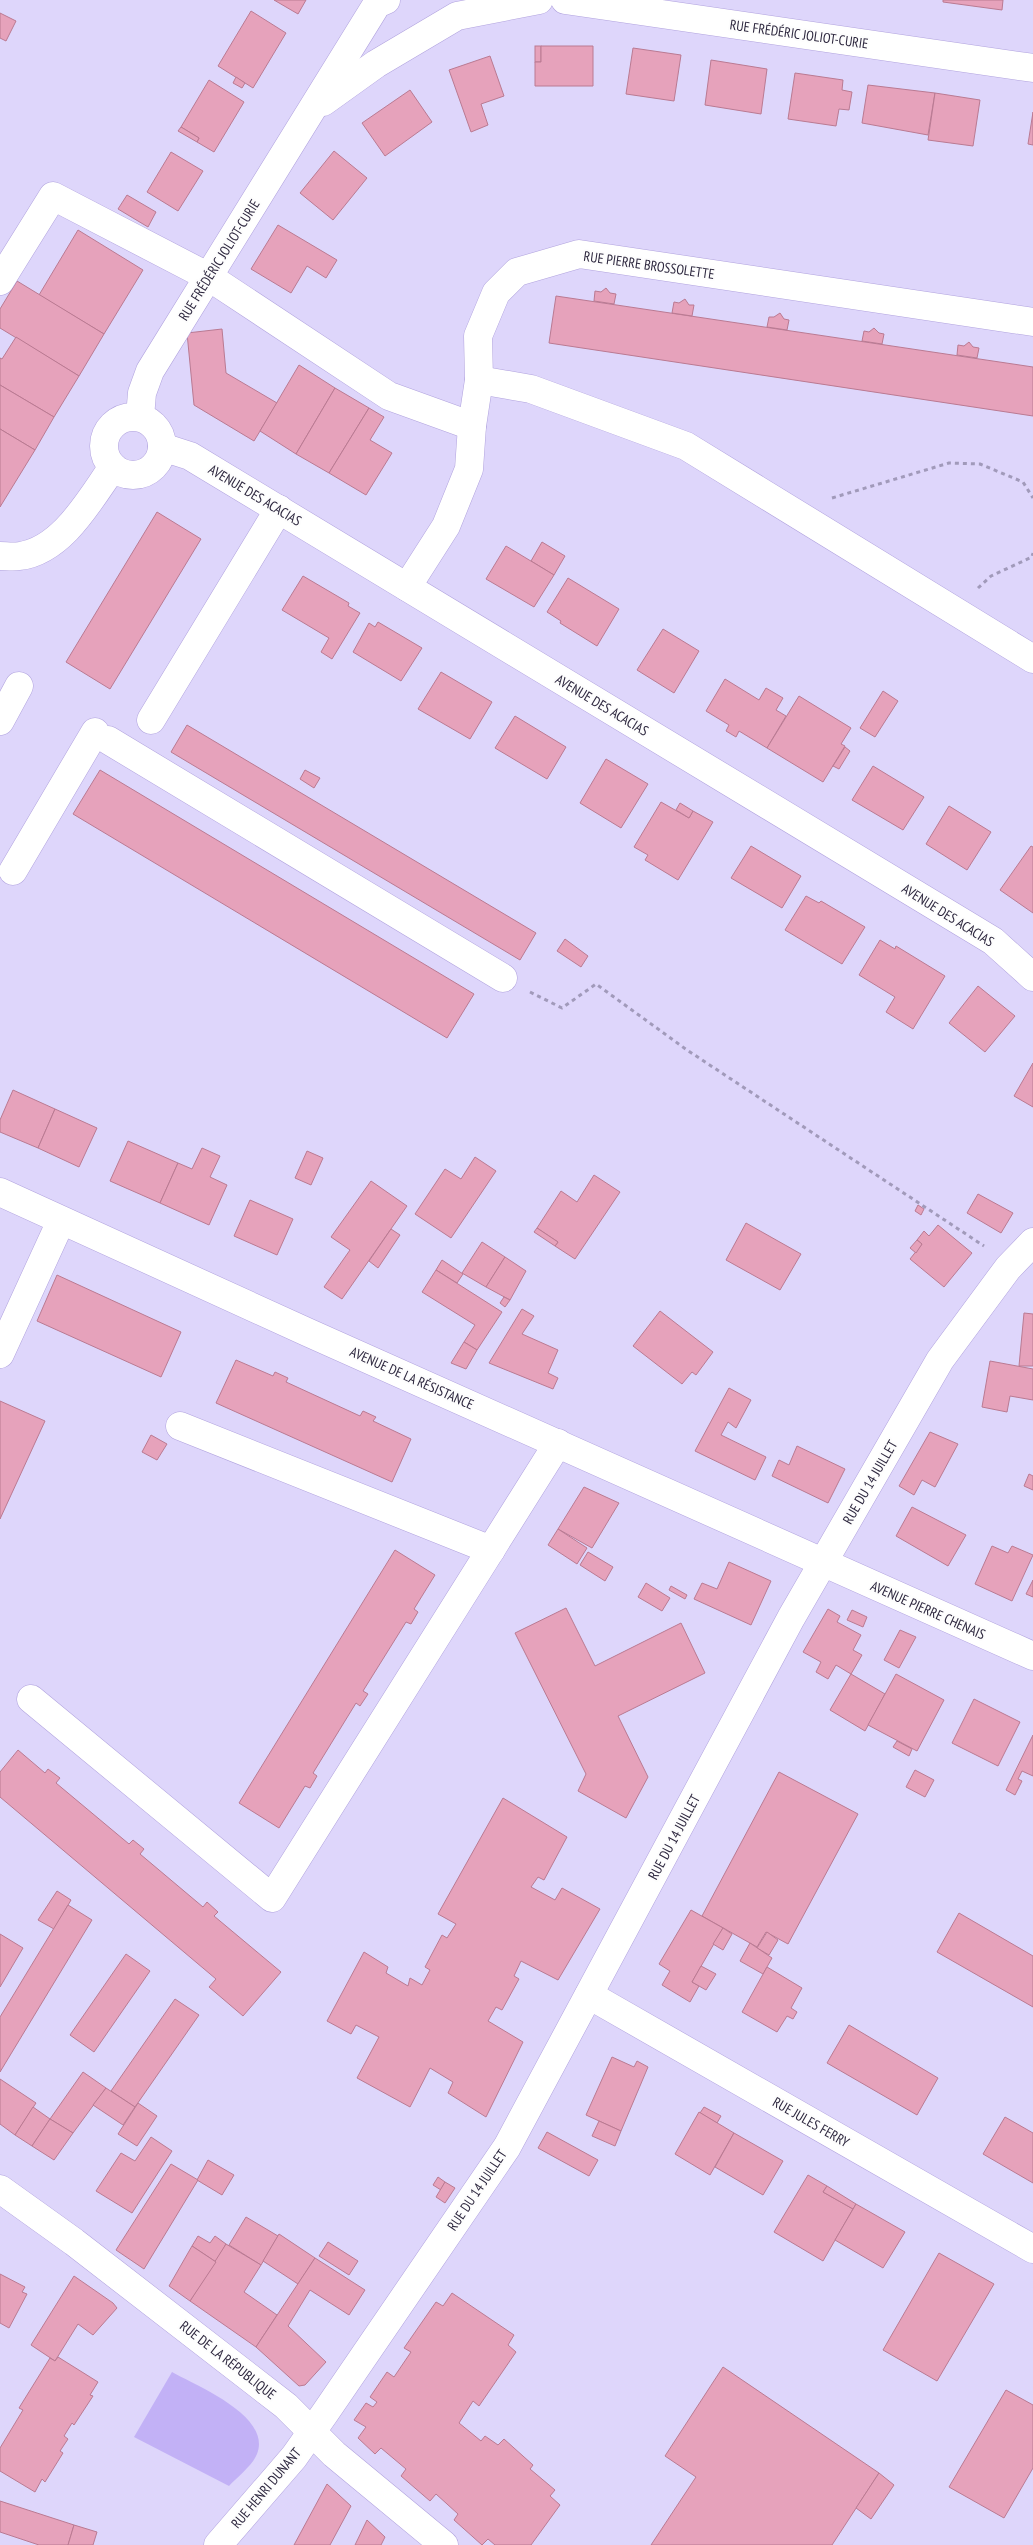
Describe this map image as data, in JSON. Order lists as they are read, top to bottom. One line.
{"streets":{"street":["RUE FRÉDÉRIC JOLIOT-CURIE","RUE PIERRE BROSSOLETTE","AVENUE DES ACACIAS","AVENUE DE LA RÉSISTANCE","RUE DU 14 JUILLET","AVENUE PIERRE CHENAIS","RUE JULES FERRY","RUE DE LA RÉPUBLIQUE","RUE HENRI DUNANT"]},"crossings":[["RUE FRÉDÉRIC JOLIOT-CURIE","AVENUE DES ACACIAS"],["RUE PIERRE BROSSOLETTE","AVENUE DES ACACIAS"],["AVENUE DE LA RÉSISTANCE","RUE DU 14 JUILLET"],["AVENUE DE LA RÉSISTANCE","AVENUE PIERRE CHENAIS"],["RUE DU 14 JUILLET","AVENUE PIERRE CHENAIS"],["RUE DU 14 JUILLET","RUE JULES FERRY"],["RUE DU 14 JUILLET","RUE DE LA RÉPUBLIQUE"],["RUE DU 14 JUILLET","RUE HENRI DUNANT"],["RUE DE LA RÉPUBLIQUE","RUE HENRI DUNANT"]]}
